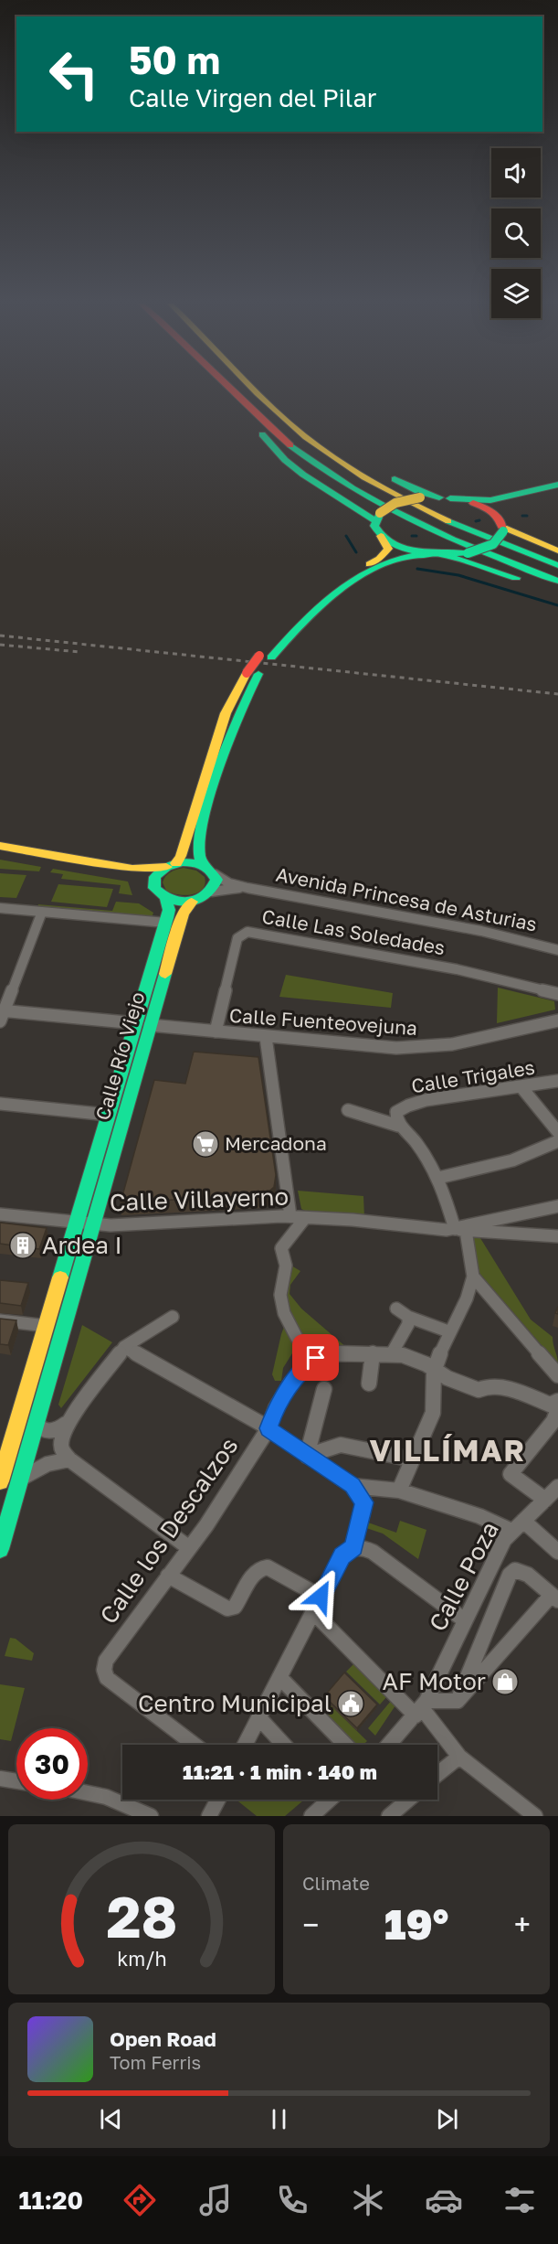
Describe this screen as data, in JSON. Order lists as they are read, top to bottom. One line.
{"streets":{"main road":["Calle Río Viejo"],"street":["Avenida Princesa de Asturias","Calle Las Soledades","Calle Fuenteovejuna","Calle Trigales","Calle Villayerno","Calle los Descalzos","Calle Poza"]},"crossings":[["Avenida Princesa de Asturias","Calle Río Viejo"],["Calle Las Soledades","Calle Fuenteovejuna"],["Calle Fuenteovejuna","Calle Río Viejo"],["Calle Río Viejo","Calle Villayerno"],["Calle Villayerno","Calle los Descalzos"]],"districts":["VILLÍMAR"],"places":{"supermarket":["Mercadona"],"building":["Ardea I"],"shop":["AF Motor"],"public building":["Centro Municipal"]},"page":{"turn":["50 m","Calle Virgen del Pilar"],"limit":"30","trip":"11:21 · 1 min · 140 m","tile":"Climate","heat":["−","19°","+"],"song":["Open Road","Tom Ferris"],"tabs":"11:20","gauge":["28","km/h"]}}
